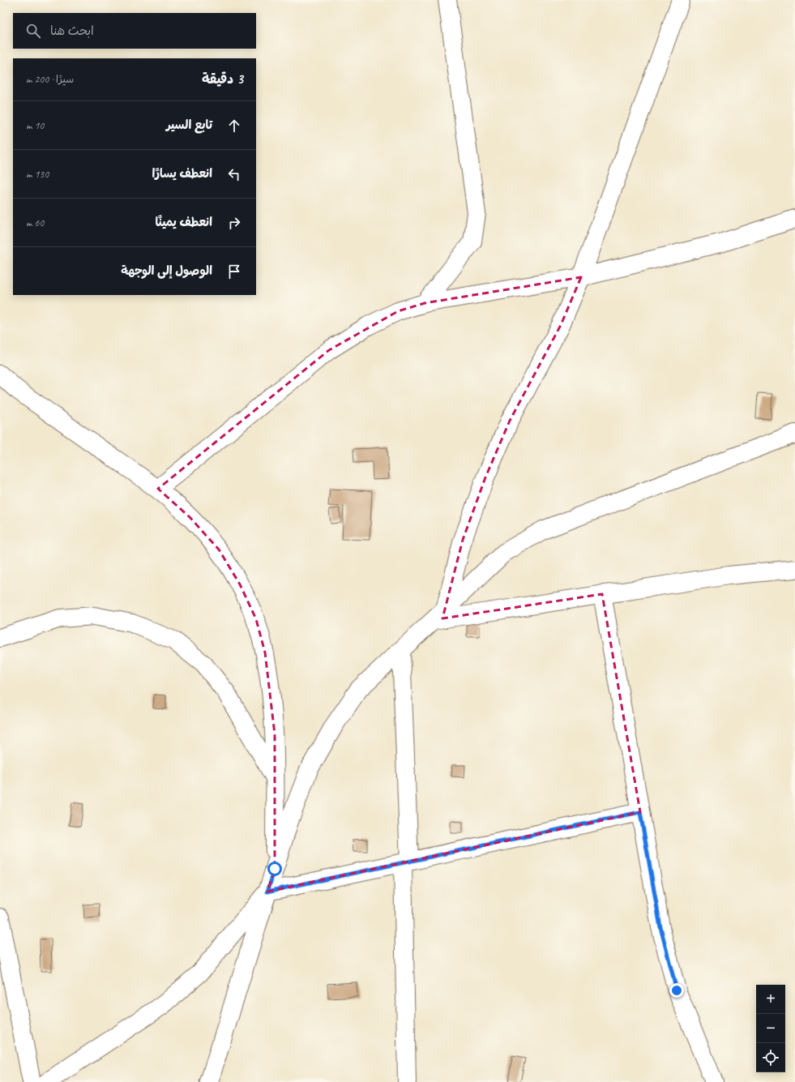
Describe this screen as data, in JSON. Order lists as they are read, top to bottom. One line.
{"page":{"search":"ابحث هنا","heading":["3 دقيقة","سيرًا · 200 m"],"list":[["تابع السير","10 m"],["انعطف يسارًا","130 m"],["انعطف يمينًا","60 m"],"الوصول إلى الوجهة"],"map_buttons":["+","−"]}}
